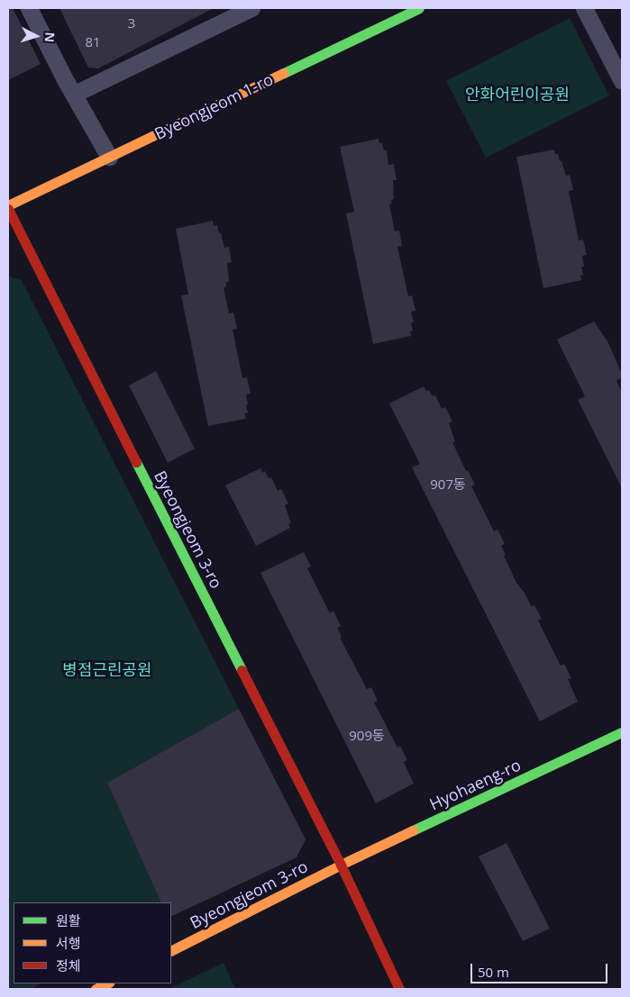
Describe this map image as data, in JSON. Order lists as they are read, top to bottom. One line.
{"streets":{"street":["Byeongjeom 1-ro","Byeongjeom 3-ro","Hyohaeng-ro"]},"crossings":[["Byeongjeom 3-ro","Hyohaeng-ro"]],"parks":["안화어린이공원","병점근린공원"],"house_numbers":["3","81","907동","909동"],"legend":["원활","서행","정체"],"scale_bar":"50 m","north":"right"}
